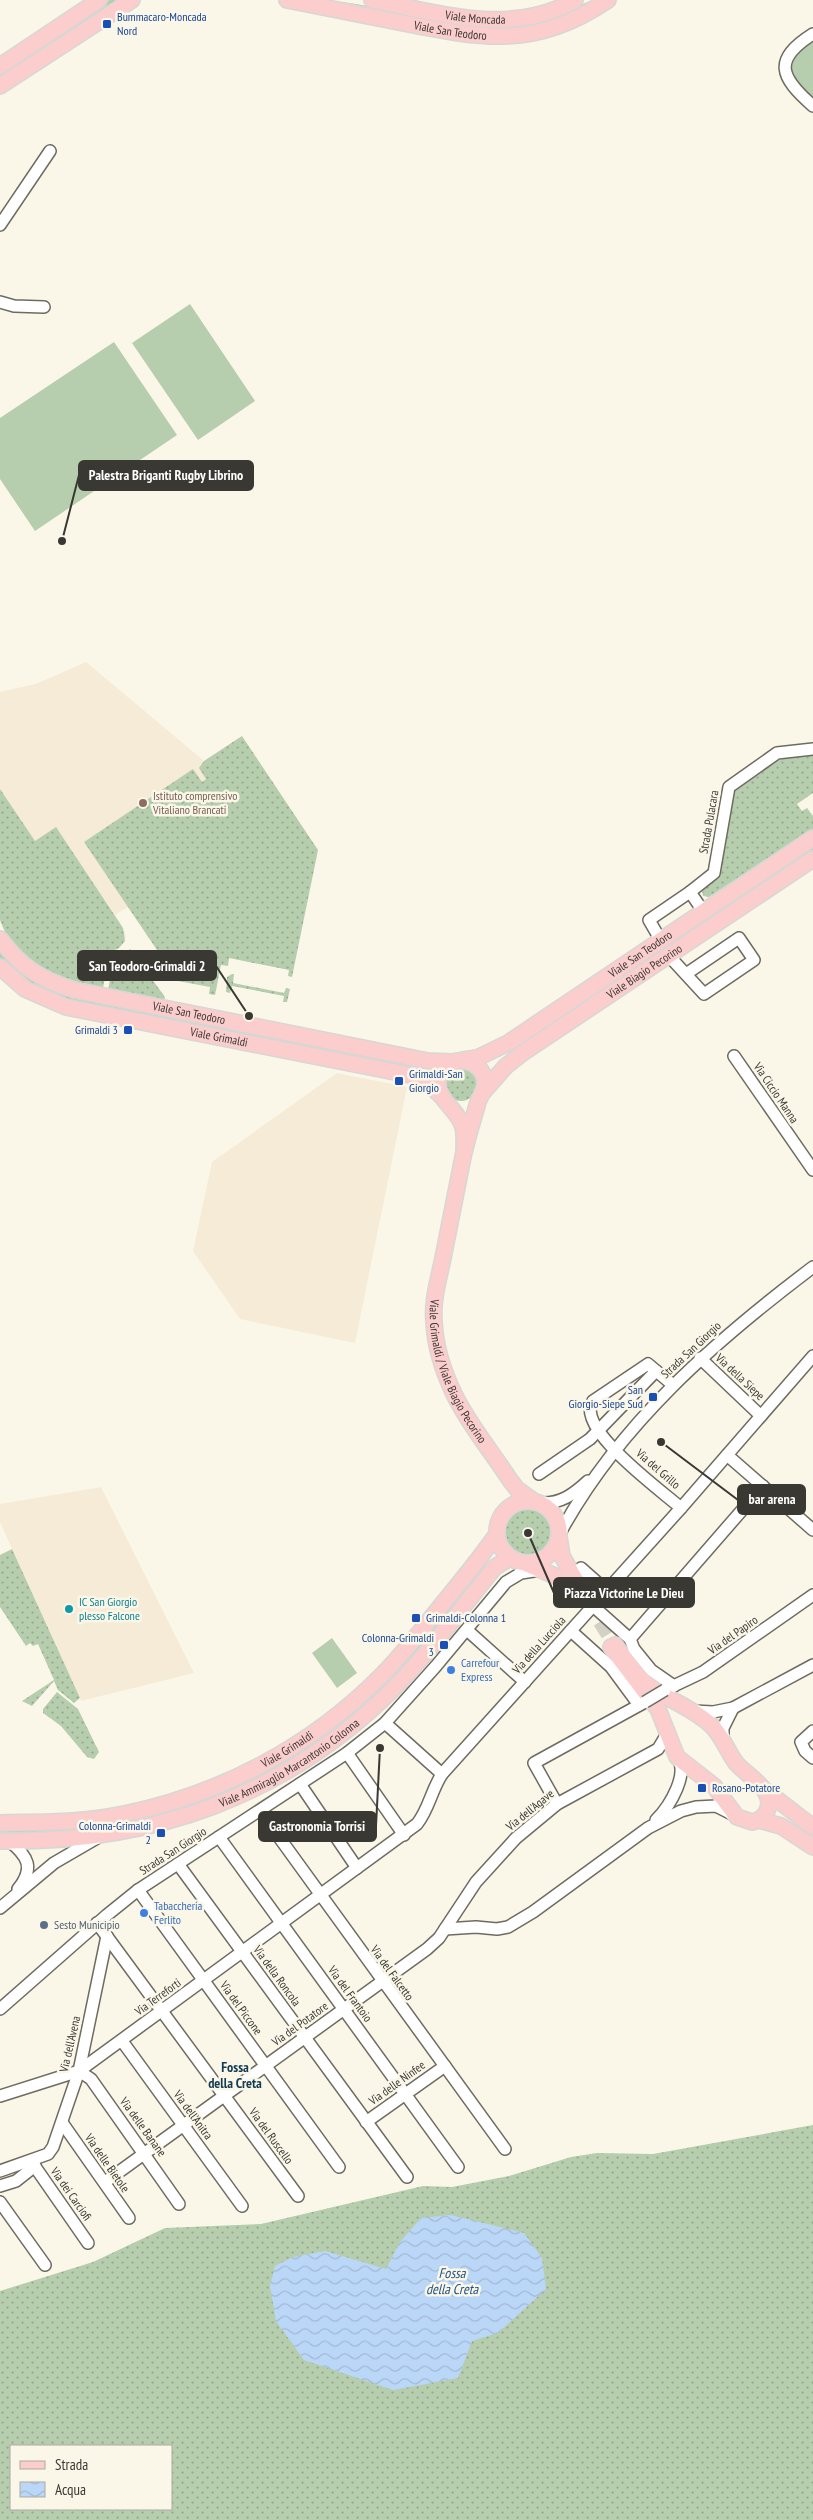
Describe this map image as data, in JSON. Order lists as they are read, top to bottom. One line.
{"streets":{"main road":["Viale Moncada","Viale San Teodoro","Viale Biagio Pecorino","Viale Grimaldi","Viale Grimaldi / Viale Biagio Pecorino","Viale Ammiraglio Marcantonio Colonna"],"street":["Strada Pulacara","Via Ciccio Manna","Strada San Giorgio","Via della Siepe","Via del Grillo","Via del Papiro","Via della Lucciola","Via dell'Agave","Via del Falcetto","Via della Roncola","Via del Frantoio","Via Terreforti","Via del Piccone","Via del Potatore","Via dell'Avena","Via delle Ninfee","Via dell'Anitra","Via delle Banane","Via del Ruscello","Via delle Bietole","Via dei Carciofi"]},"crossings":[["Viale San Teodoro","Strada Pulacara"],["Viale San Teodoro","Viale Biagio Pecorino"],["Viale San Teodoro","Viale Grimaldi"],["Viale Biagio Pecorino","Viale Grimaldi"],["Viale Grimaldi","Viale Grimaldi / Viale Biagio Pecorino"],["Viale Grimaldi","Viale Ammiraglio Marcantonio Colonna"],["Strada San Giorgio","Via della Siepe"],["Strada San Giorgio","Via del Grillo"],["Strada San Giorgio","Via del Falcetto"],["Strada San Giorgio","Via della Roncola"],["Strada San Giorgio","Via del Frantoio"],["Strada San Giorgio","Via del Piccone"],["Strada San Giorgio","Via del Ruscello"],["Viale Grimaldi / Viale Biagio Pecorino","Viale Ammiraglio Marcantonio Colonna"],["Via della Siepe","Via della Lucciola"],["Via del Grillo","Via della Lucciola"],["Via della Lucciola","Via del Falcetto"],["Via della Lucciola","Via Terreforti"],["Via dell'Agave","Via del Potatore"],["Via del Falcetto","Via Terreforti"],["Via del Falcetto","Via del Potatore"],["Via del Falcetto","Via delle Ninfee"],["Via della Roncola","Via Terreforti"],["Via della Roncola","Via del Potatore"],["Via della Roncola","Via delle Ninfee"],["Via del Frantoio","Via Terreforti"],["Via del Frantoio","Via del Potatore"],["Via del Frantoio","Via delle Ninfee"],["Via Terreforti","Via del Piccone"],["Via Terreforti","Via dell'Avena"],["Via Terreforti","Via dell'Anitra"],["Via Terreforti","Via delle Banane"],["Via Terreforti","Via del Ruscello"],["Via del Piccone","Via del Potatore"],["Via del Potatore","Via dell'Anitra"],["Via del Potatore","Via delle Banane"],["Via del Potatore","Via del Ruscello"],["Via del Potatore","Via delle Bietole"],["Via dell'Avena","Via delle Banane"],["Via dell'Avena","Via del Ruscello"],["Via dell'Avena","Via delle Bietole"],["Via dell'Avena","Via dei Carciofi"]],"districts":["Fossa della Creta"],"water":["Fossa della Creta"],"places":{"transit":["Bummacaro-Moncada Nord","Grimaldi 3","Grimaldi-San Giorgio","San Giorgio-Siepe Sud","Grimaldi-Colonna 1","Colonna-Grimaldi 3","Rosano-Potatore","Colonna-Grimaldi 2"],"other":["Palestra Briganti Rugby Librino","Istituto comprensivo Vitaliano Brancati","San Teodoro-Grimaldi 2","bar arena","Piazza Victorine Le Dieu","IC San Giorgio plesso Falcone","Carrefour Express","Gastronomia Torrisi","Tabaccheria Ferlito","Sesto Municipio"]},"legend":["Strada","Acqua"]}
